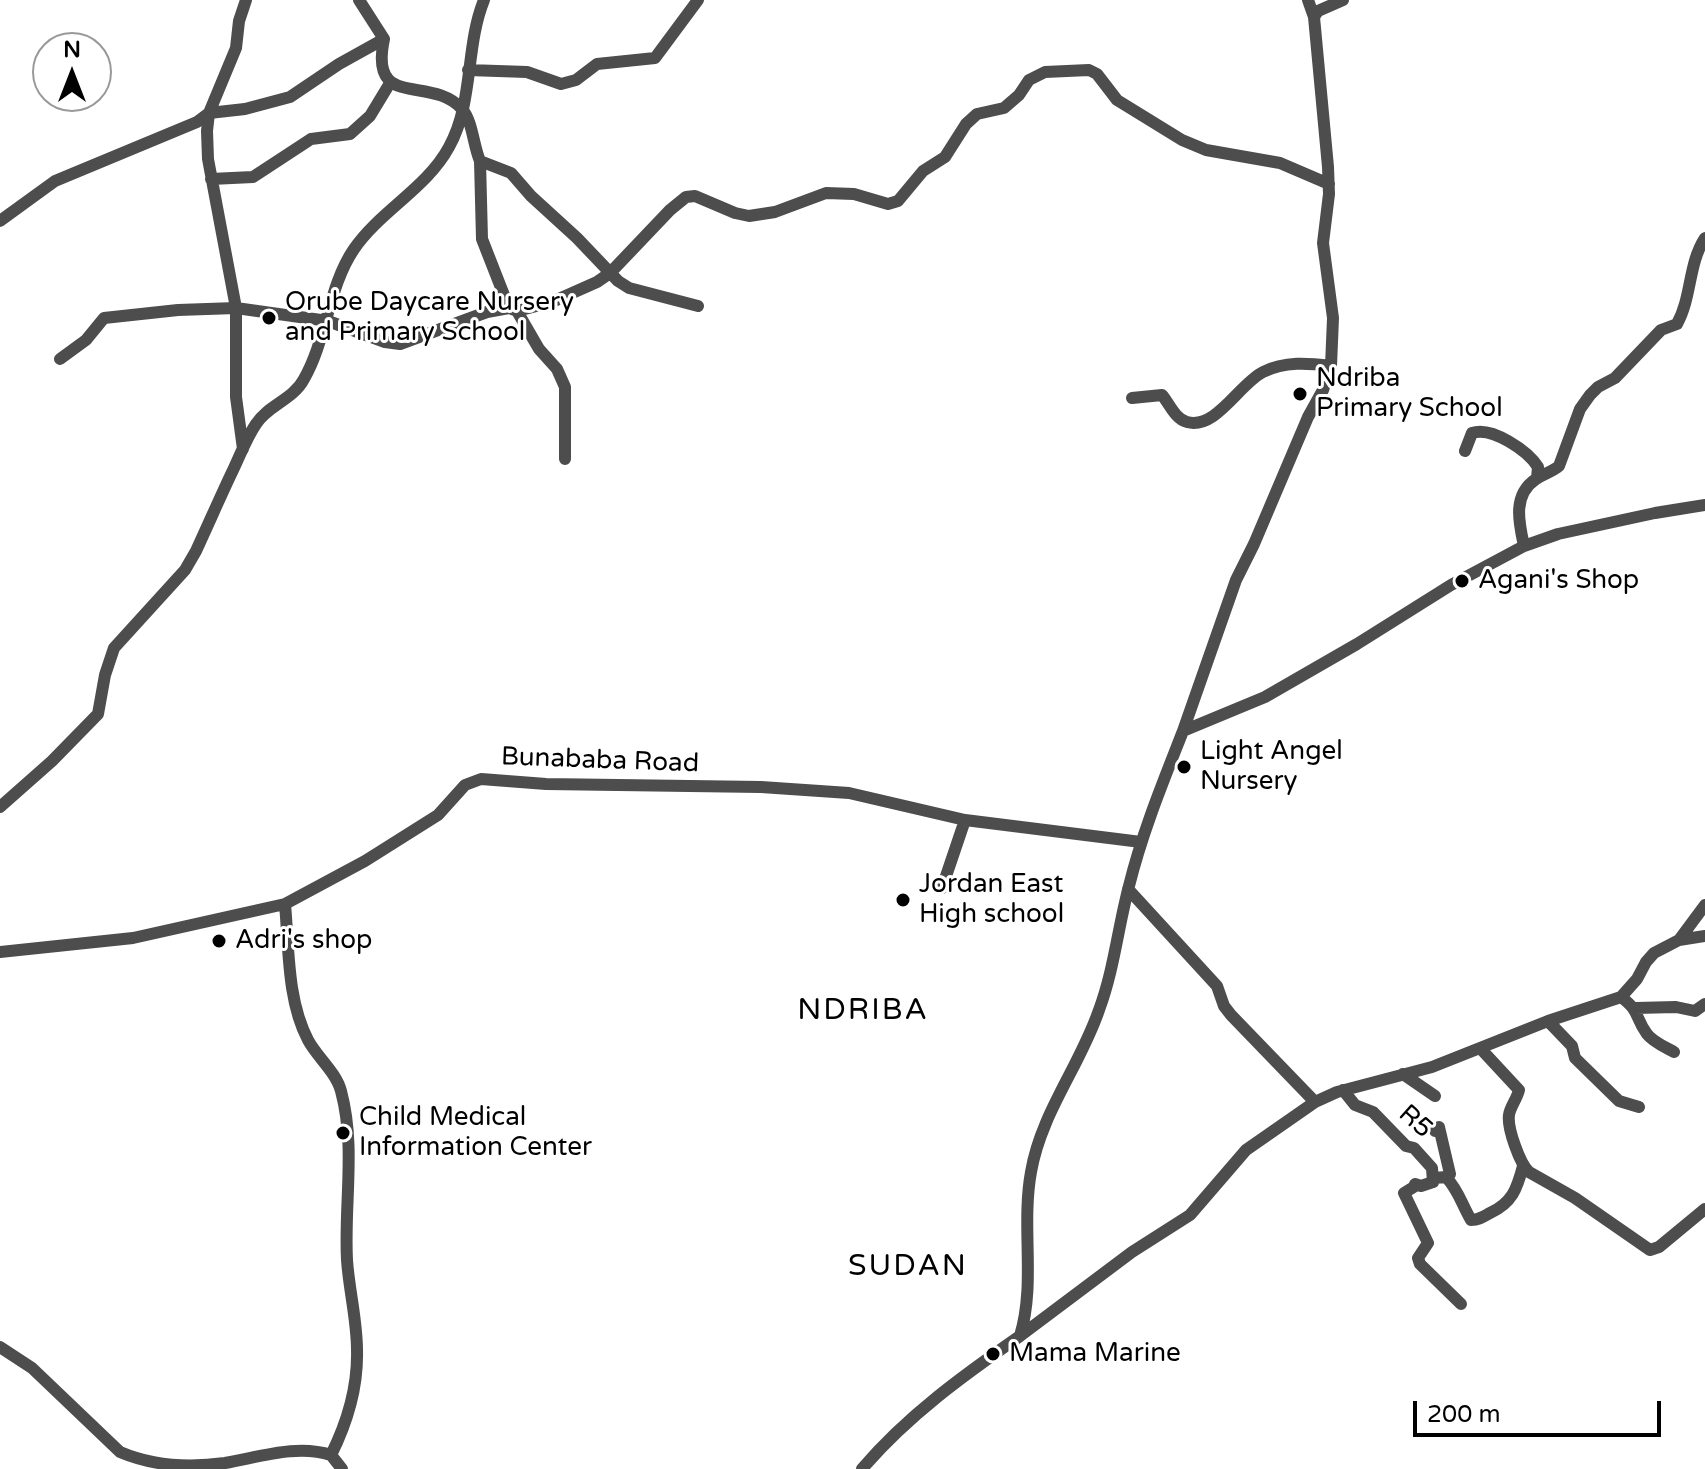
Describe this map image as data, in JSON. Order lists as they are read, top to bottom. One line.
{"streets":{"street":["Bunababa Road","R5"]},"districts":["NDRIBA","SUDAN"],"places":["Orube Daycare Nursery and Primary School","Ndriba Primary School","Agani's Shop","Light Angel Nursery","Jordan East High school","Adri's shop","Child Medical Information Center","Mama Marine"],"scale_bar":"200 m","north":"top"}
